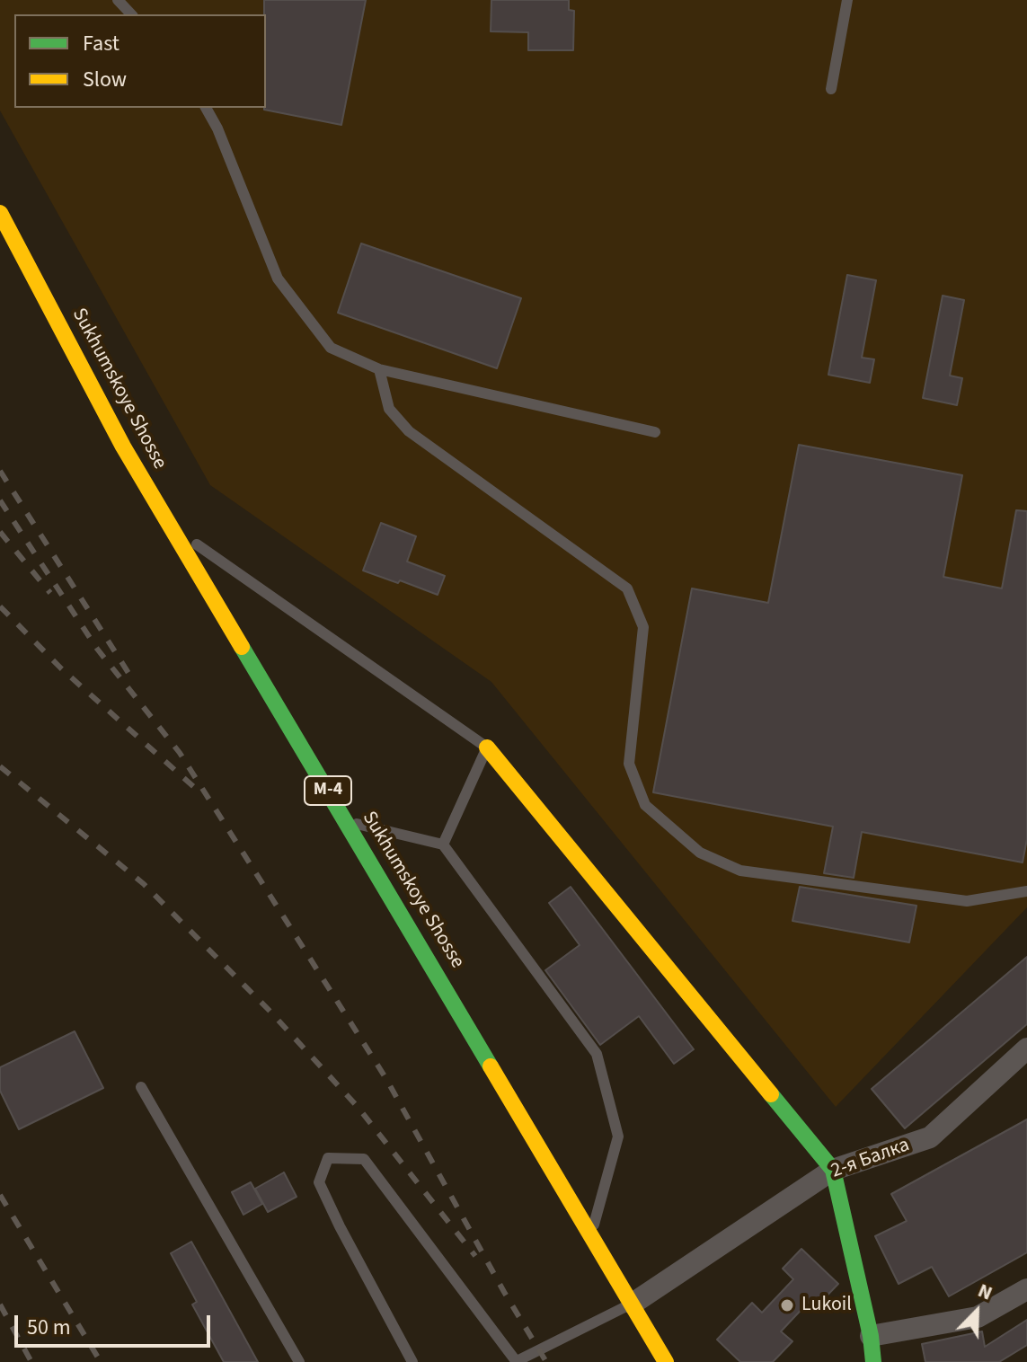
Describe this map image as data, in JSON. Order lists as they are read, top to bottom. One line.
{"streets":{"main road":["Sukhumskoye Shosse","М-4"],"street":["2-я Балка"]},"crossings":[["Sukhumskoye Shosse","2-я Балка"]],"places":["Lukoil"],"legend":["Fast","Slow"],"scale_bar":"50 m","north":"top right"}
